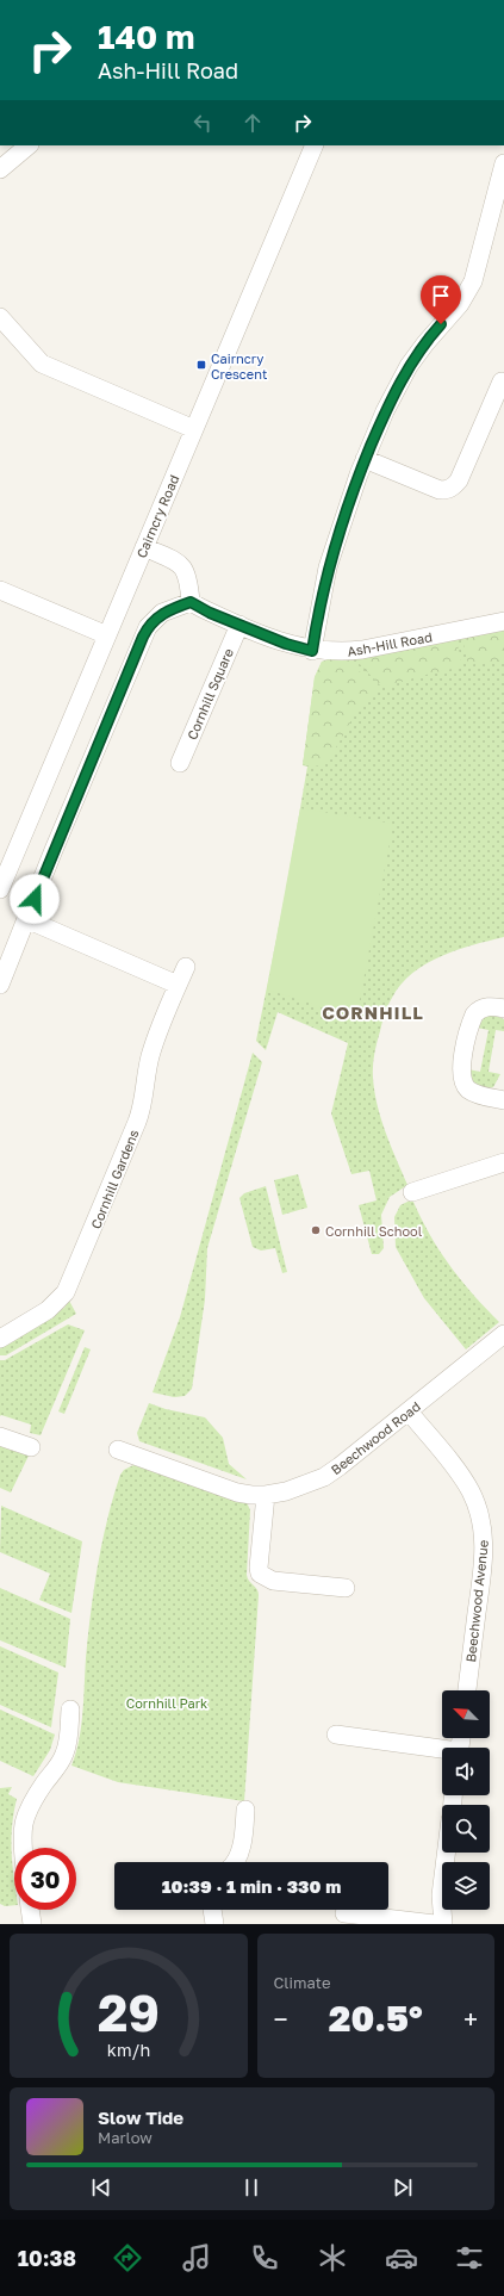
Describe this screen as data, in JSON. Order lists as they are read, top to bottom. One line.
{"streets":{"street":["Cairncry Road","Ash-Hill Road","Cornhill Square","Cornhill Gardens","Beechwood Road","Beechwood Avenue"]},"crossings":[["Ash-Hill Road","Cornhill Square"],["Beechwood Road","Beechwood Avenue"]],"districts":["CORNHILL"],"parks":["Cornhill Park"],"places":{"transit":["Cairncry Crescent"],"other":["Cornhill School"]},"north":"top left","page":{"turn":["140 m","Ash-Hill Road"],"limit":"30","trip":"10:39 · 1 min · 330 m","tile":"Climate","heat":["−","20.5°","+"],"song":["Slow Tide","Marlow"],"tabs":"10:38","gauge":["29","km/h"]}}
